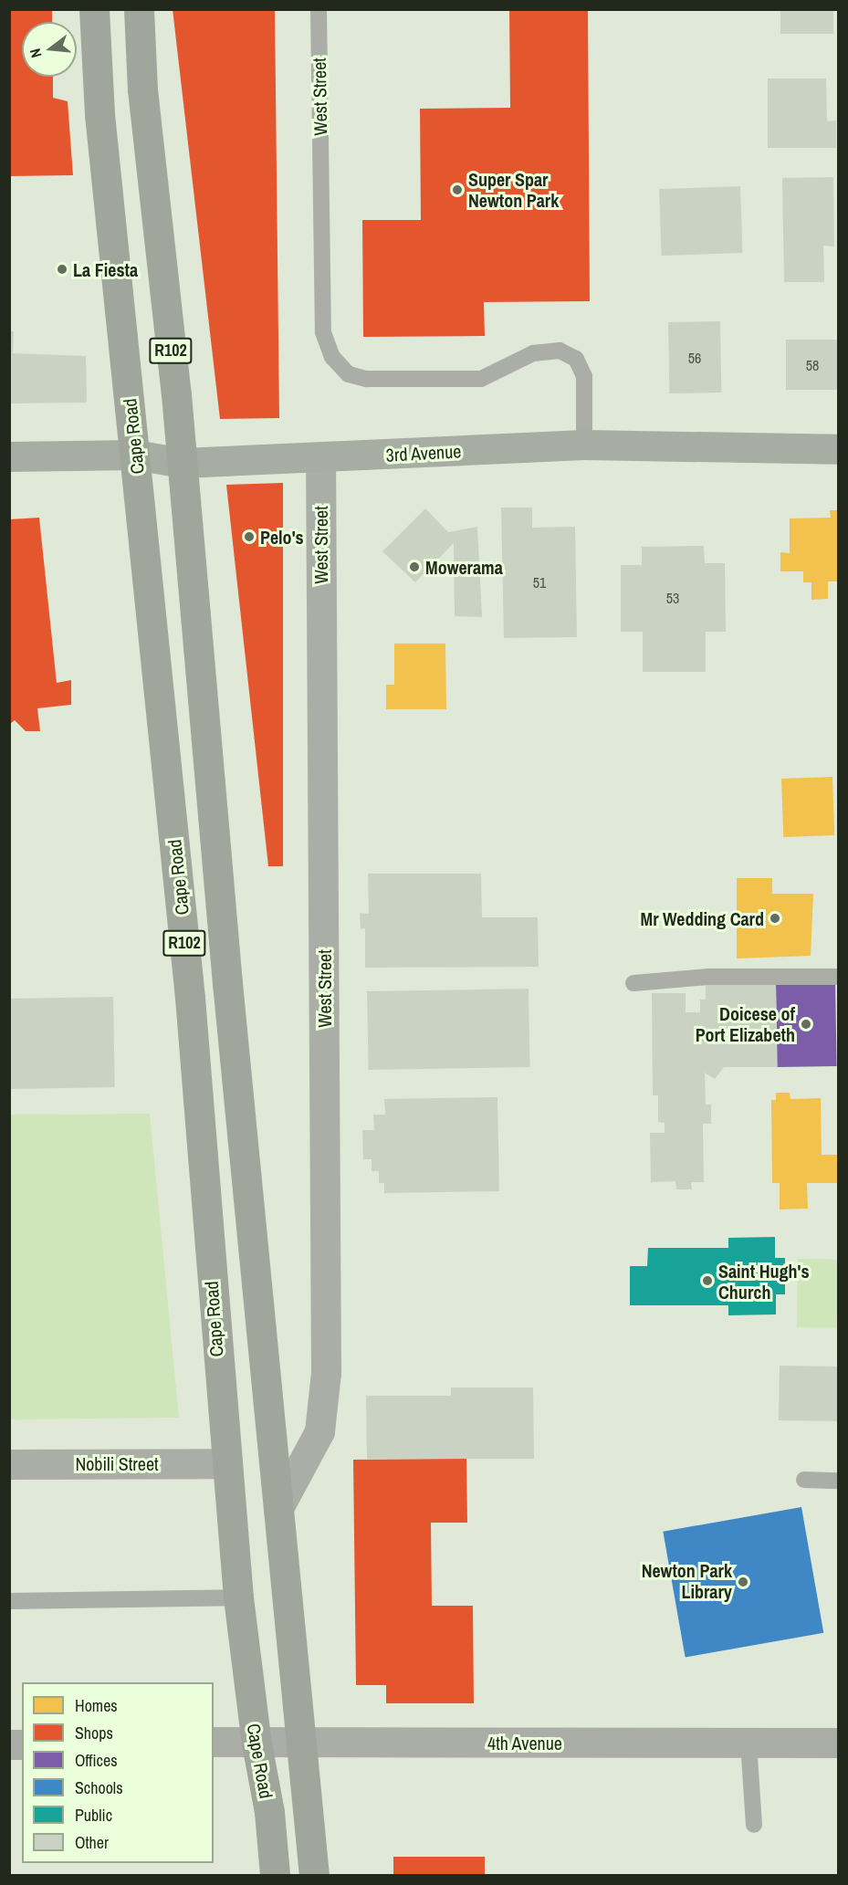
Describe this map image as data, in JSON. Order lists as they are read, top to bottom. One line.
{"streets":{"main road":["R102","Cape Road"],"street":["West Street","3rd Avenue","Nobili Street","4th Avenue"]},"crossings":[["West Street","R102"],["West Street","3rd Avenue"],["R102","3rd Avenue"],["R102","4th Avenue"],["Cape Road","3rd Avenue"],["Cape Road","Nobili Street"],["Cape Road","4th Avenue"]],"places":["Super Spar Newton Park","La Fiesta","Pelo's","Mowerama","Mr Wedding Card","Doicese of Port Elizabeth","Saint Hugh's Church","Newton Park Library"],"house_numbers":["56","58","51","53"],"legend":["Homes","Shops","Offices","Schools","Public","Other"],"north":"left"}
